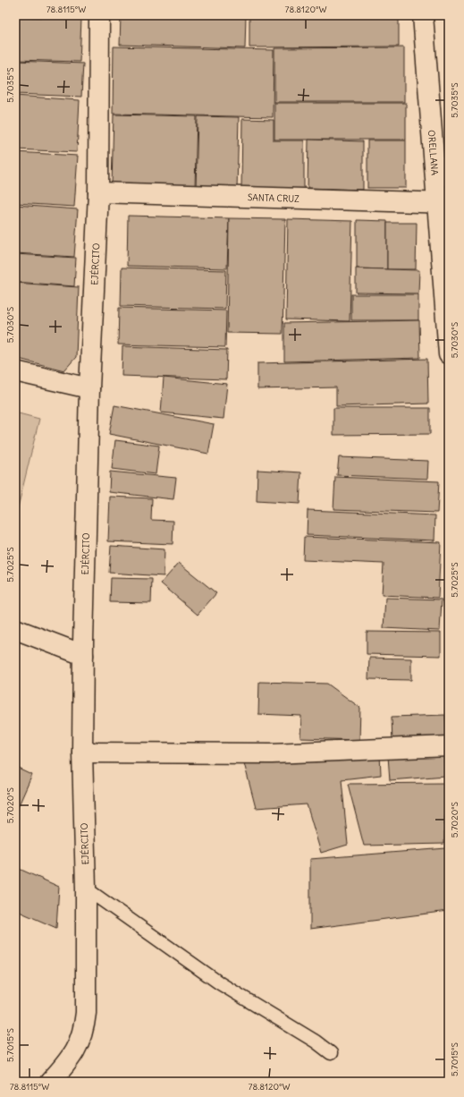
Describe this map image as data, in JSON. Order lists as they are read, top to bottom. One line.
{"streets":{"street":["ORELLANA","SANTA CRUZ","EJÉRCITO"]},"crossings":[["ORELLANA","SANTA CRUZ"],["SANTA CRUZ","EJÉRCITO"]],"coordinates":["78.8115°W","78.8120°W","5.7035°S","5.7030°S","5.7025°S","5.7020°S","5.7015°S"]}
